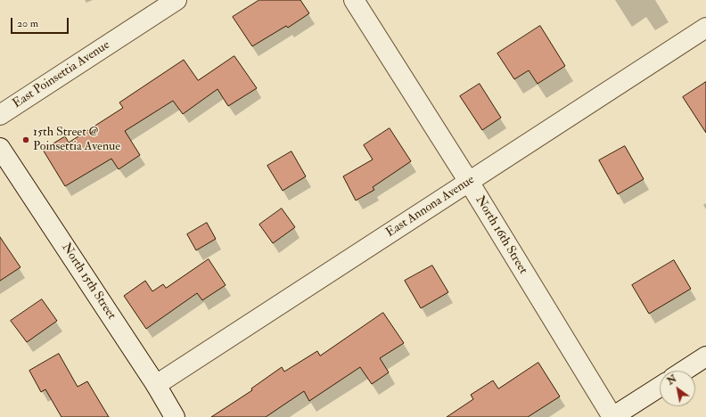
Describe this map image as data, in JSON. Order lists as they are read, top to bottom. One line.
{"streets":{"street":["East Poinsettia Avenue","East Annona Avenue","North 16th Street","North 15th Street"]},"crossings":[["East Annona Avenue","North 16th Street"],["East Annona Avenue","North 15th Street"]],"places":["15th Street @ Poinsettia Avenue"],"scale_bar":"20 m","north":"top left"}
